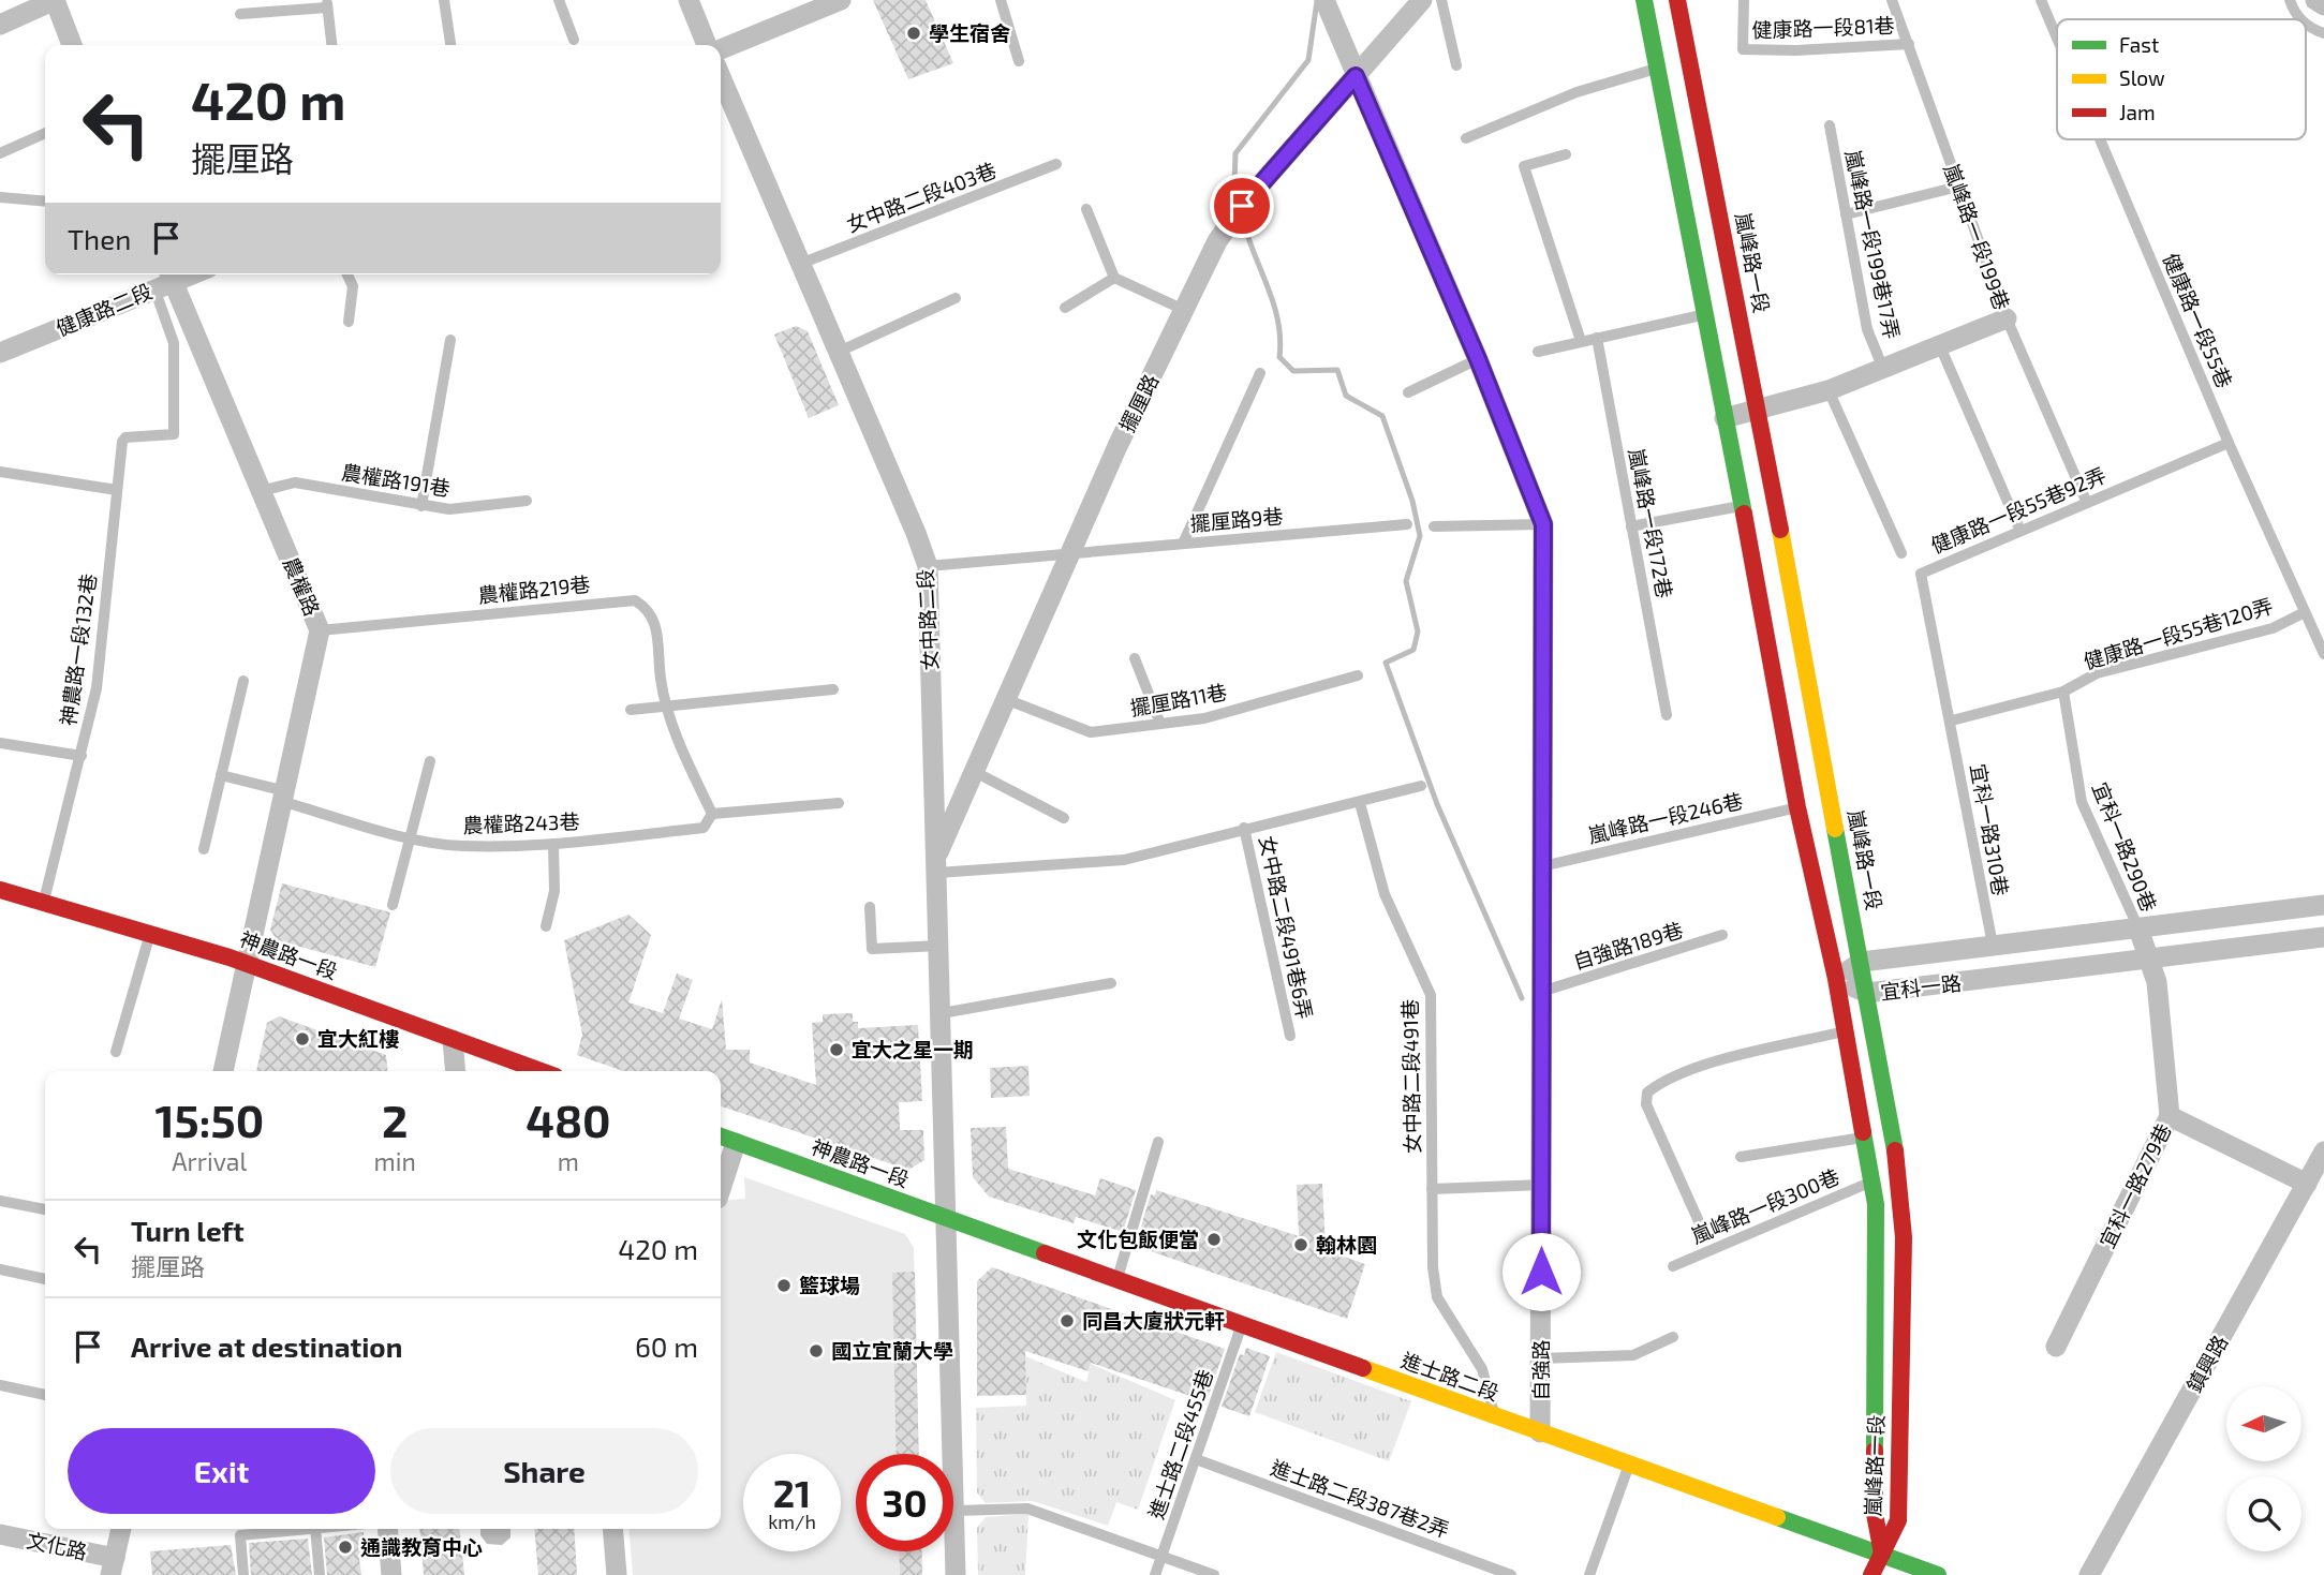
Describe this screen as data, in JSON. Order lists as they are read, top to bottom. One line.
{"streets":{"main road":["嵐峰路一段","神農路一段","進士路二段"],"street":["嵐峰路一段199巷","健康路二段","擺厘路","農權路","女中路二段","宜科一路","宜科一路279巷","鎮興路","自強路","文化路"],"lane":["健康路一段81巷","女中路二段403巷","嵐峰路一段199巷17弄","健康路一段55巷","農權路191巷","健康路一段55巷92弄","擺厘路9巷","嵐峰路一段172巷","農權路219巷","健康路一段55巷120弄","神農路一段132巷","擺厘路11巷","嵐峰路一段246巷","農權路243巷","宜科一路310巷","宜科一路290巷","女中路二段491巷6弄","自強路189巷","女中路二段491巷","嵐峰路一段300巷","進士路二段455巷","進士路二段387巷2弄"]},"crossings":[["健康路一段81巷","嵐峰路一段199巷"],["女中路二段403巷","女中路二段"],["嵐峰路一段199巷","嵐峰路一段199巷17弄"],["嵐峰路一段199巷","嵐峰路一段"],["嵐峰路一段","嵐峰路一段246巷"],["嵐峰路一段","宜科一路"],["嵐峰路一段","嵐峰路一段300巷"],["嵐峰路一段","進士路二段"],["健康路二段","農權路"],["健康路二段","神農路一段132巷"],["健康路一段55巷","健康路一段55巷92弄"],["健康路一段55巷","健康路一段55巷120弄"],["擺厘路","擺厘路9巷"],["擺厘路","女中路二段"],["擺厘路","擺厘路11巷"],["擺厘路","自強路"],["農權路191巷","農權路"],["健康路一段55巷92弄","健康路一段55巷120弄"],["健康路一段55巷92弄","宜科一路310巷"],["擺厘路9巷","女中路二段"],["農權路","農權路219巷"],["農權路","神農路一段132巷"],["農權路","農權路243巷"],["農權路","神農路一段"],["女中路二段","神農路一段"],["女中路二段","進士路二段"],["健康路一段55巷120弄","宜科一路310巷"],["健康路一段55巷120弄","宜科一路290巷"],["神農路一段132巷","神農路一段"],["嵐峰路一段246巷","自強路"],["宜科一路310巷","宜科一路"],["宜科一路290巷","宜科一路"],["宜科一路290巷","宜科一路279巷"],["自強路189巷","自強路"],["神農路一段","進士路二段"],["宜科一路","宜科一路279巷"],["女中路二段491巷","進士路二段"],["自強路","進士路二段"],["進士路二段","進士路二段455巷"],["進士路二段455巷","進士路二段387巷2弄"]],"places":["學生宿舍","宜大紅樓","宜大之星一期","文化包飯便當","翰林園","籃球場","同昌大廈狀元軒","國立宜蘭大學","通識教育中心"],"legend":["Fast","Slow","Jam"],"north":"left","page":{"turn":["420 m","擺厘路"],"then":"Then","eta":["15:50","Arrival","2","min","480","m"],"list":[{"name":"Turn left","note":"擺厘路","value":"420 m"},{"name":"Arrive at destination","value":"60 m"}],"buttons":["Exit","Share"],"speed":"21 km/h","limit":"30"}}
